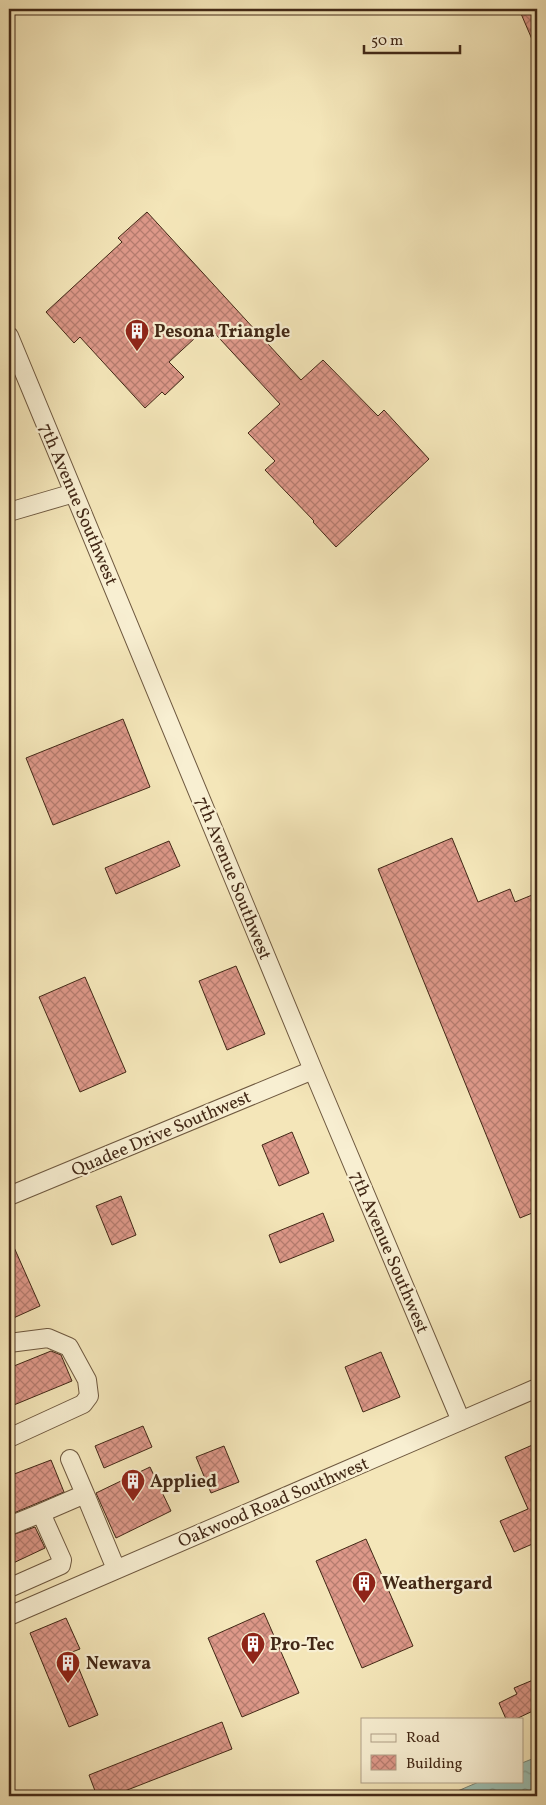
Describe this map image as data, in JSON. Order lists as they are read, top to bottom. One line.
{"streets":{"street":["7th Avenue Southwest","Quadee Drive Southwest","Oakwood Road Southwest"]},"crossings":[["7th Avenue Southwest","Quadee Drive Southwest"],["7th Avenue Southwest","Oakwood Road Southwest"]],"places":{"building":["Pesona Triangle","Applied","Weathergard","Pro-Tec","Newava"]},"legend":["Road","Building"],"scale_bar":"50 m"}
